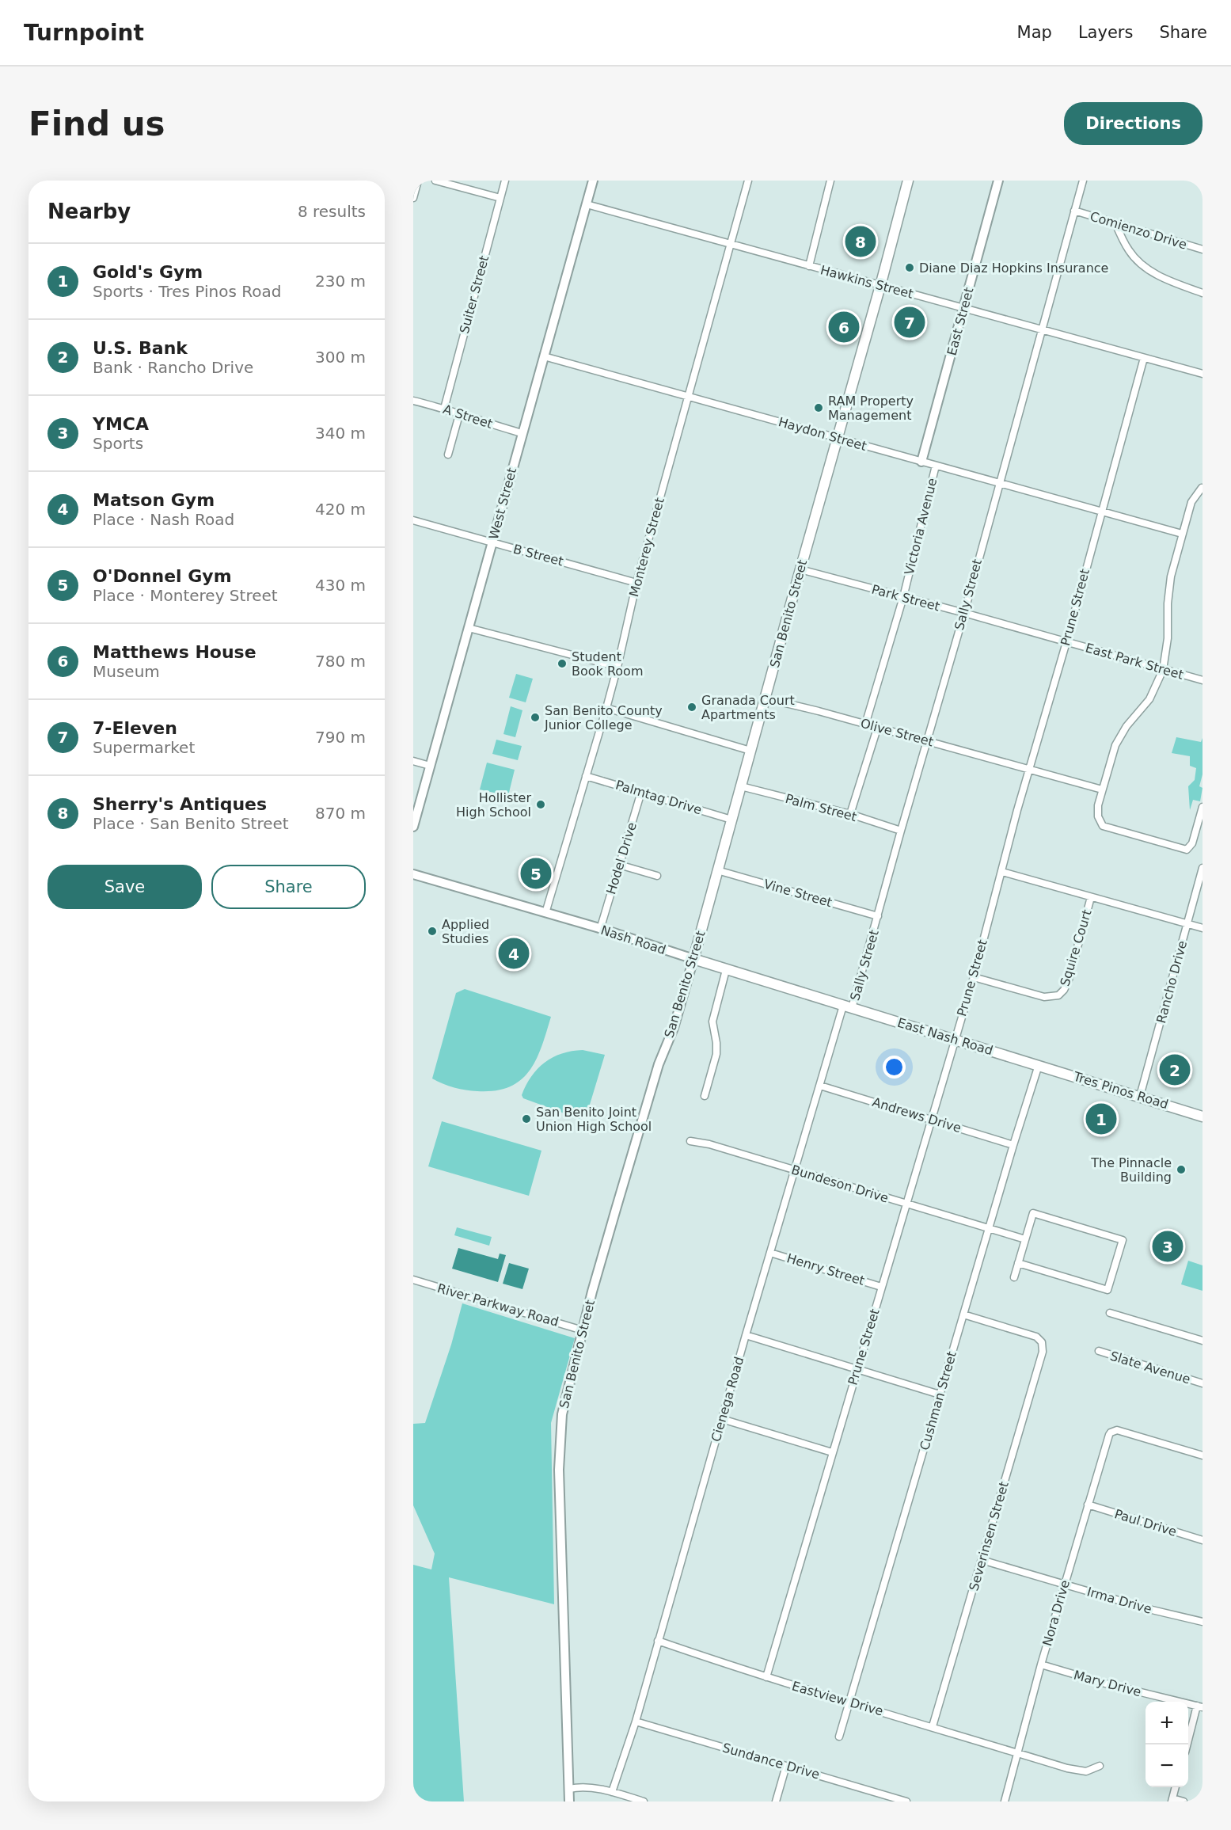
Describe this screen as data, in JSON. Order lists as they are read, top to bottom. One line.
{"streets":{"main road":["San Benito Street","Nash Road","East Nash Road","Tres Pinos Road"],"street":["Comienzo Drive","Hawkins Street","Suiter Street","East Street","A Street","Haydon Street","West Street","Victoria Avenue","Monterey Street","B Street","Sally Street","Park Street","Prune Street","East Park Street","Olive Street","Palmtag Drive","Palm Street","Hodel Drive","Vine Street","Squire Court","Rancho Drive","Andrews Drive","Bundeson Drive","Henry Street","River Parkway Road","Slate Avenue","Cienega Road","Cushman Street","Paul Drive","Severinsen Street","Irma Drive","Nora Drive","Mary Drive","Eastview Drive","Sundance Drive"]},"crossings":[["Comienzo Drive","Sally Street"],["Hawkins Street","East Street"],["Hawkins Street","West Street"],["Hawkins Street","Monterey Street"],["Hawkins Street","Sally Street"],["Hawkins Street","Prune Street"],["Hawkins Street","San Benito Street"],["Suiter Street","A Street"],["East Street","Haydon Street"],["A Street","West Street"],["Haydon Street","West Street"],["Haydon Street","Victoria Avenue"],["Haydon Street","Monterey Street"],["Haydon Street","Sally Street"],["Haydon Street","Prune Street"],["Haydon Street","San Benito Street"],["West Street","B Street"],["Victoria Avenue","Park Street"],["Victoria Avenue","Olive Street"],["Monterey Street","B Street"],["Monterey Street","Palmtag Drive"],["Monterey Street","Nash Road"],["Sally Street","Park Street"],["Sally Street","Olive Street"],["Sally Street","Palm Street"],["Sally Street","Vine Street"],["Sally Street","Nash Road"],["Sally Street","East Nash Road"],["Sally Street","Cienega Road"],["Park Street","Prune Street"],["Park Street","San Benito Street"],["Park Street","East Park Street"],["Prune Street","East Park Street"],["Prune Street","Olive Street"],["Prune Street","Squire Court"],["Prune Street","East Nash Road"],["Prune Street","Andrews Drive"],["Prune Street","Bundeson Drive"],["Prune Street","Henry Street"],["Prune Street","Eastview Drive"],["San Benito Street","Olive Street"],["San Benito Street","Palmtag Drive"],["San Benito Street","Palm Street"],["San Benito Street","Vine Street"],["San Benito Street","Nash Road"],["San Benito Street","River Parkway Road"],["Palmtag Drive","Hodel Drive"],["Nash Road","East Nash Road"],["Nash Road","Cienega Road"],["Rancho Drive","Tres Pinos Road"],["East Nash Road","Tres Pinos Road"],["East Nash Road","Cienega Road"],["East Nash Road","Cushman Street"],["Tres Pinos Road","Cushman Street"],["Andrews Drive","Cienega Road"],["Andrews Drive","Cushman Street"],["Bundeson Drive","Cienega Road"],["Bundeson Drive","Cushman Street"],["Henry Street","Cienega Road"],["Cienega Road","Eastview Drive"],["Cienega Road","Sundance Drive"],["Cushman Street","Severinsen Street"],["Cushman Street","Eastview Drive"],["Paul Drive","Nora Drive"],["Severinsen Street","Irma Drive"],["Severinsen Street","Eastview Drive"],["Irma Drive","Nora Drive"],["Nora Drive","Mary Drive"],["Nora Drive","Eastview Drive"]],"places":["Diane Diaz Hopkins Insurance","RAM Property Management","Student Book Room","Granada Court Apartments","San Benito County Junior College","Hollister High School","Applied Studies","San Benito Joint Union High School","The Pinnacle Building"],"page":{"header":"Turnpoint","nav":["Map","Layers","Share"],"buttons":["Directions",["Save","Share"]],"title":"Find us","heading":["Nearby","8 results"],"pins":["8","7","6","5","4","2","1","3"],"list":[{"mark":"1","name":"Gold's Gym","note":"Sports · Tres Pinos Road","value":"230 m"},{"mark":"2","name":"U.S. Bank","note":"Bank · Rancho Drive","value":"300 m"},{"mark":"3","name":"YMCA","note":"Sports","value":"340 m"},{"mark":"4","name":"Matson Gym","note":"Place · Nash Road","value":"420 m"},{"mark":"5","name":"O'Donnel Gym","note":"Place · Monterey Street","value":"430 m"},{"mark":"6","name":"Matthews House","note":"Museum","value":"780 m"},{"mark":"7","name":"7-Eleven","note":"Supermarket","value":"790 m"},{"mark":"8","name":"Sherry's Antiques","note":"Place · San Benito Street","value":"870 m"}],"map_buttons":["+","−"]}}
